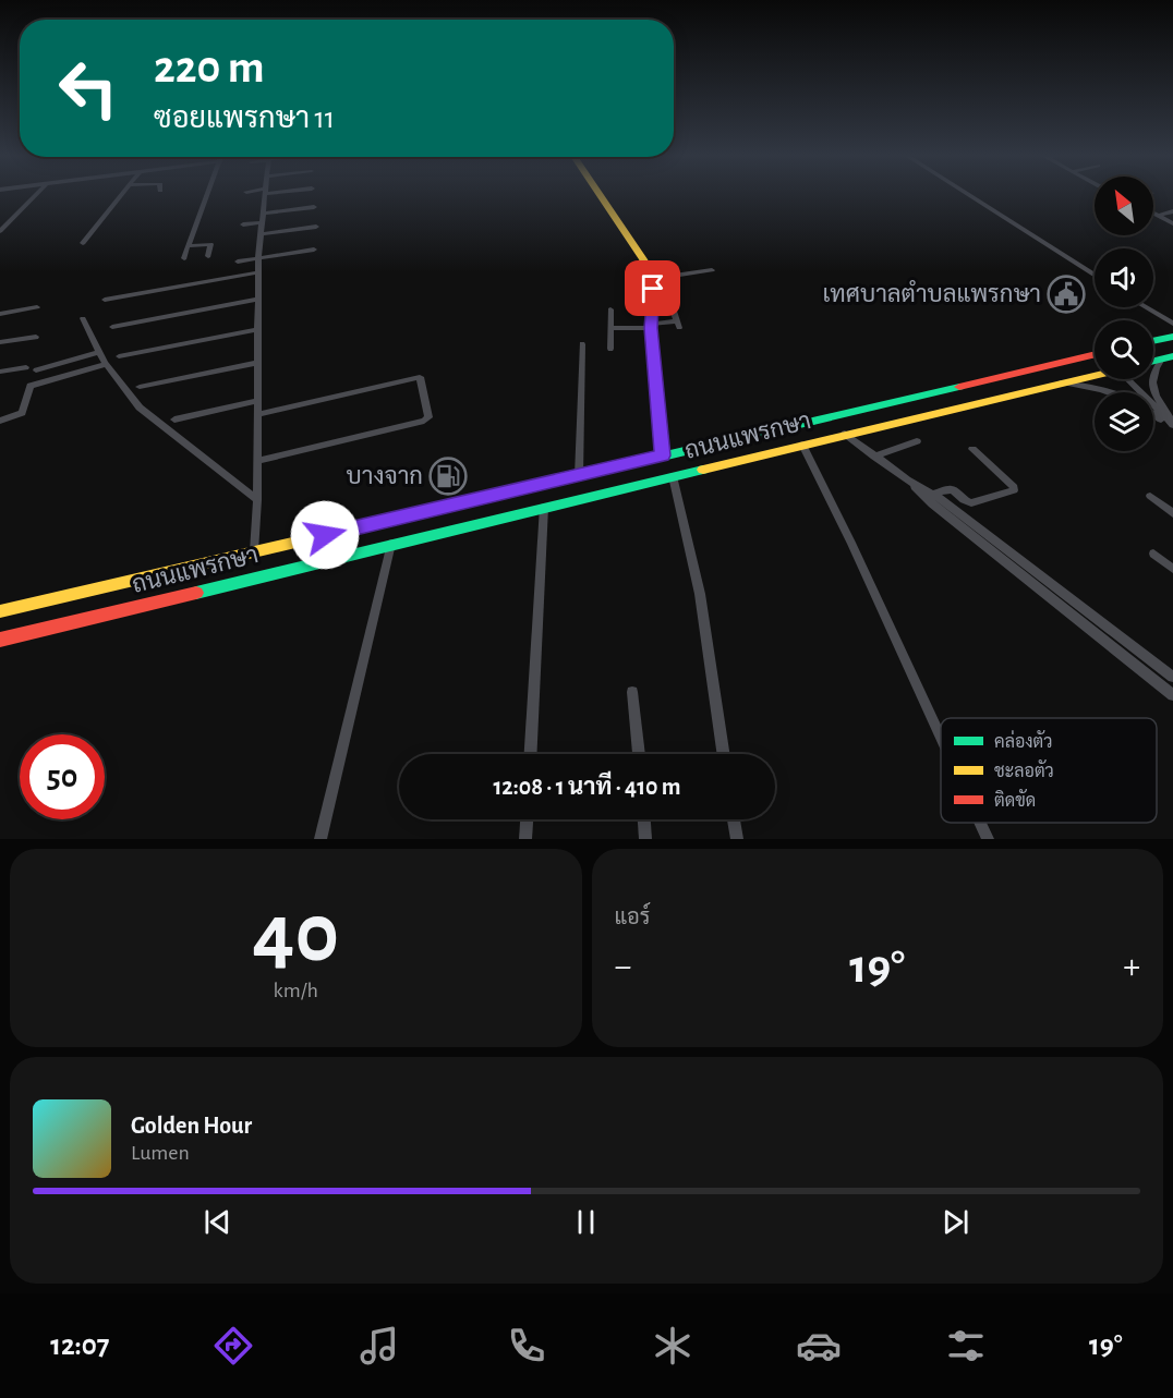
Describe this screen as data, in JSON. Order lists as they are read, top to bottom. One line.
{"streets":{"main road":["ถนนแพรกษา"]},"places":{"public building":["เทศบาลตำบลแพรกษา"],"fuel station":["บางจาก"]},"legend":["คล่องตัว","ชะลอตัว","ติดขัด"],"north":"top left","page":{"turn":["220 m","ซอยแพรกษา 11"],"limit":"50","trip":"12:08 · 1 นาที · 410 m","tile":[["40","km/h"],"แอร์"],"heat":["−","19°","+"],"song":["Golden Hour","Lumen"],"tabs":["12:07","19°"]}}
